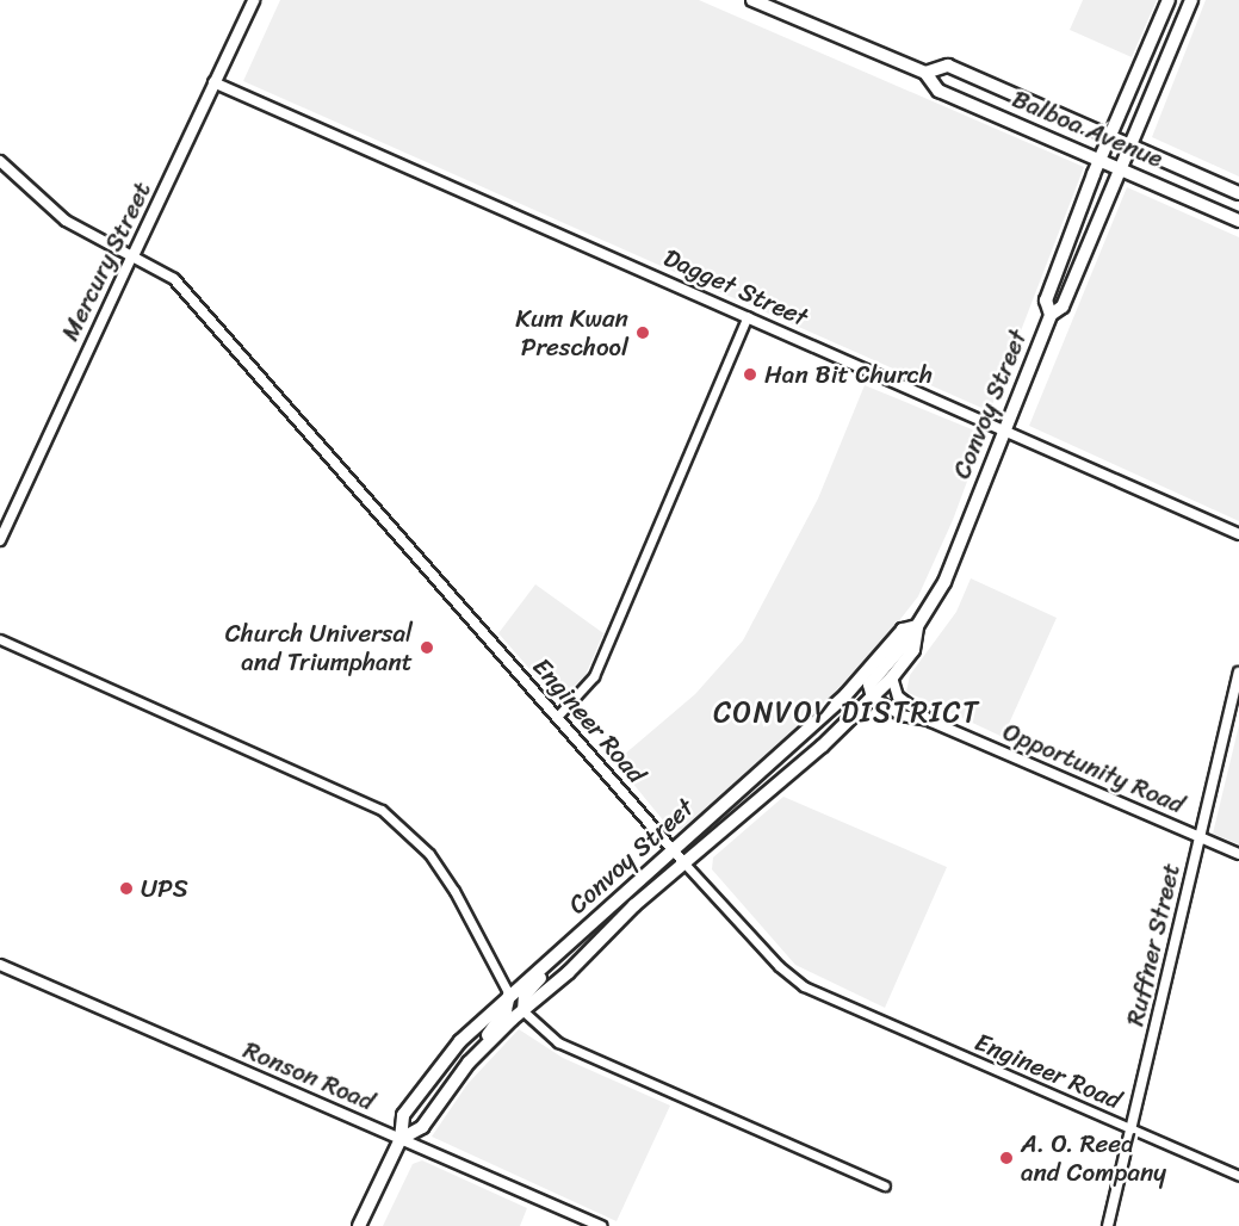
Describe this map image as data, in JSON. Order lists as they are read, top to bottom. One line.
{"streets":{"main road":["Balboa Avenue","Mercury Street","Convoy Street"],"street":["Dagget Street","Engineer Road","Opportunity Road","Ruffner Street","Ronson Road"]},"crossings":[["Balboa Avenue","Convoy Street"],["Mercury Street","Dagget Street"],["Mercury Street","Engineer Road"],["Dagget Street","Convoy Street"],["Convoy Street","Engineer Road"],["Convoy Street","Ronson Road"],["Engineer Road","Ruffner Street"],["Opportunity Road","Ruffner Street"]],"districts":["CONVOY DISTRICT"],"places":["Kum Kwan Preschool","Han Bit Church","Church Universal and Triumphant","UPS","A. O. Reed and Company"]}
